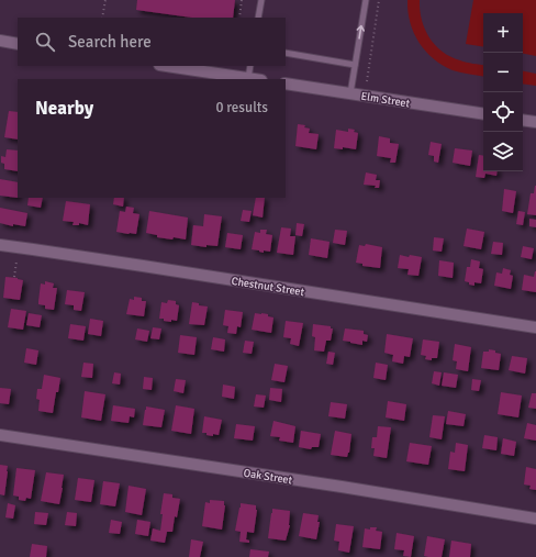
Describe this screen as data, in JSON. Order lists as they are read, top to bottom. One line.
{"streets":{"street":["Elm Street","Chestnut Street","Oak Street"]},"page":{"map_buttons":["+","−"],"search":"Search here","heading":["Nearby","0 results"]}}
